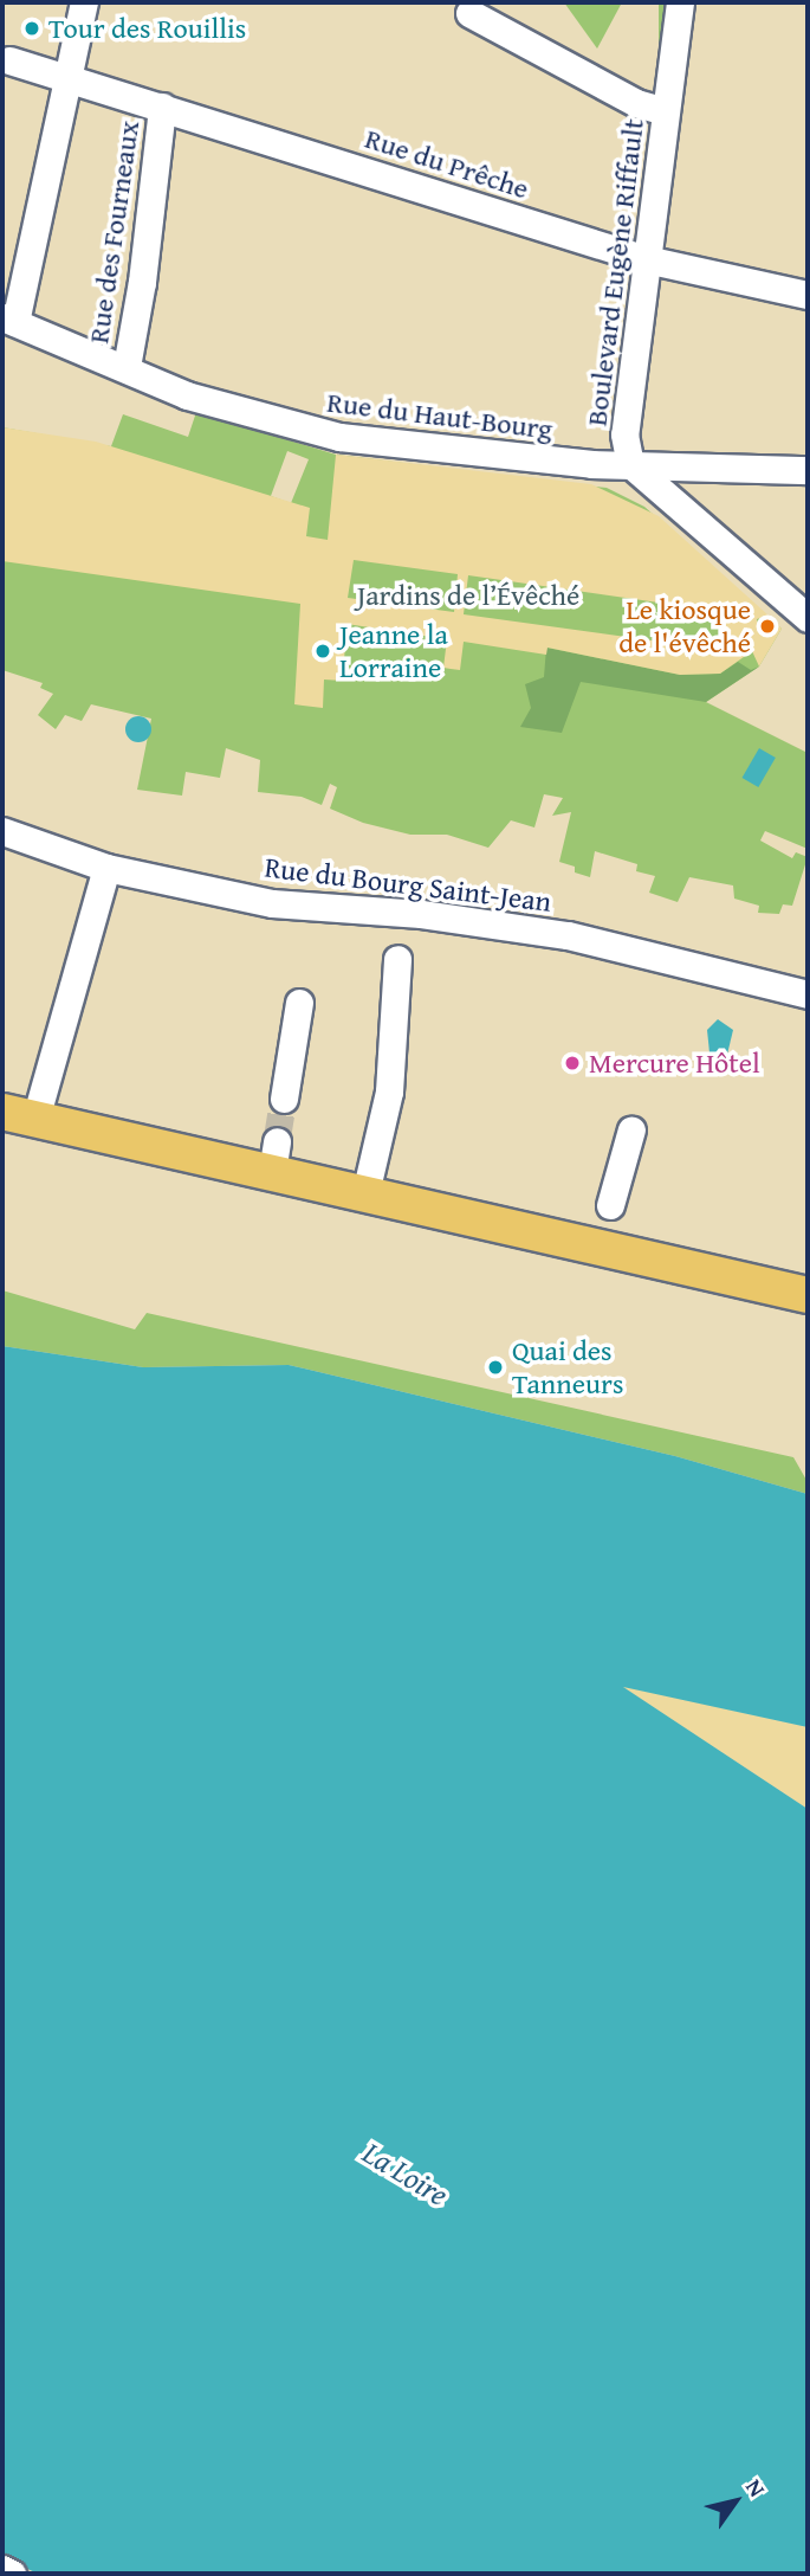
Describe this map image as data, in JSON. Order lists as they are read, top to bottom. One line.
{"streets":{"street":["Rue du Prêche","Rue des Fourneaux","Boulevard Eugène Riffault","Rue du Haut-Bourg","Rue du Bourg Saint-Jean"]},"crossings":[["Rue du Prêche","Rue des Fourneaux"],["Rue du Prêche","Boulevard Eugène Riffault"],["Rue des Fourneaux","Rue du Haut-Bourg"],["Boulevard Eugène Riffault","Rue du Haut-Bourg"]],"water":["La Loire"],"parks":["Jardins de l’Évêché"],"places":["Tour des Rouillis","Le kiosque de l'évêché","Jeanne la Lorraine","Mercure Hôtel","Quai des Tanneurs"],"north":"top right"}
